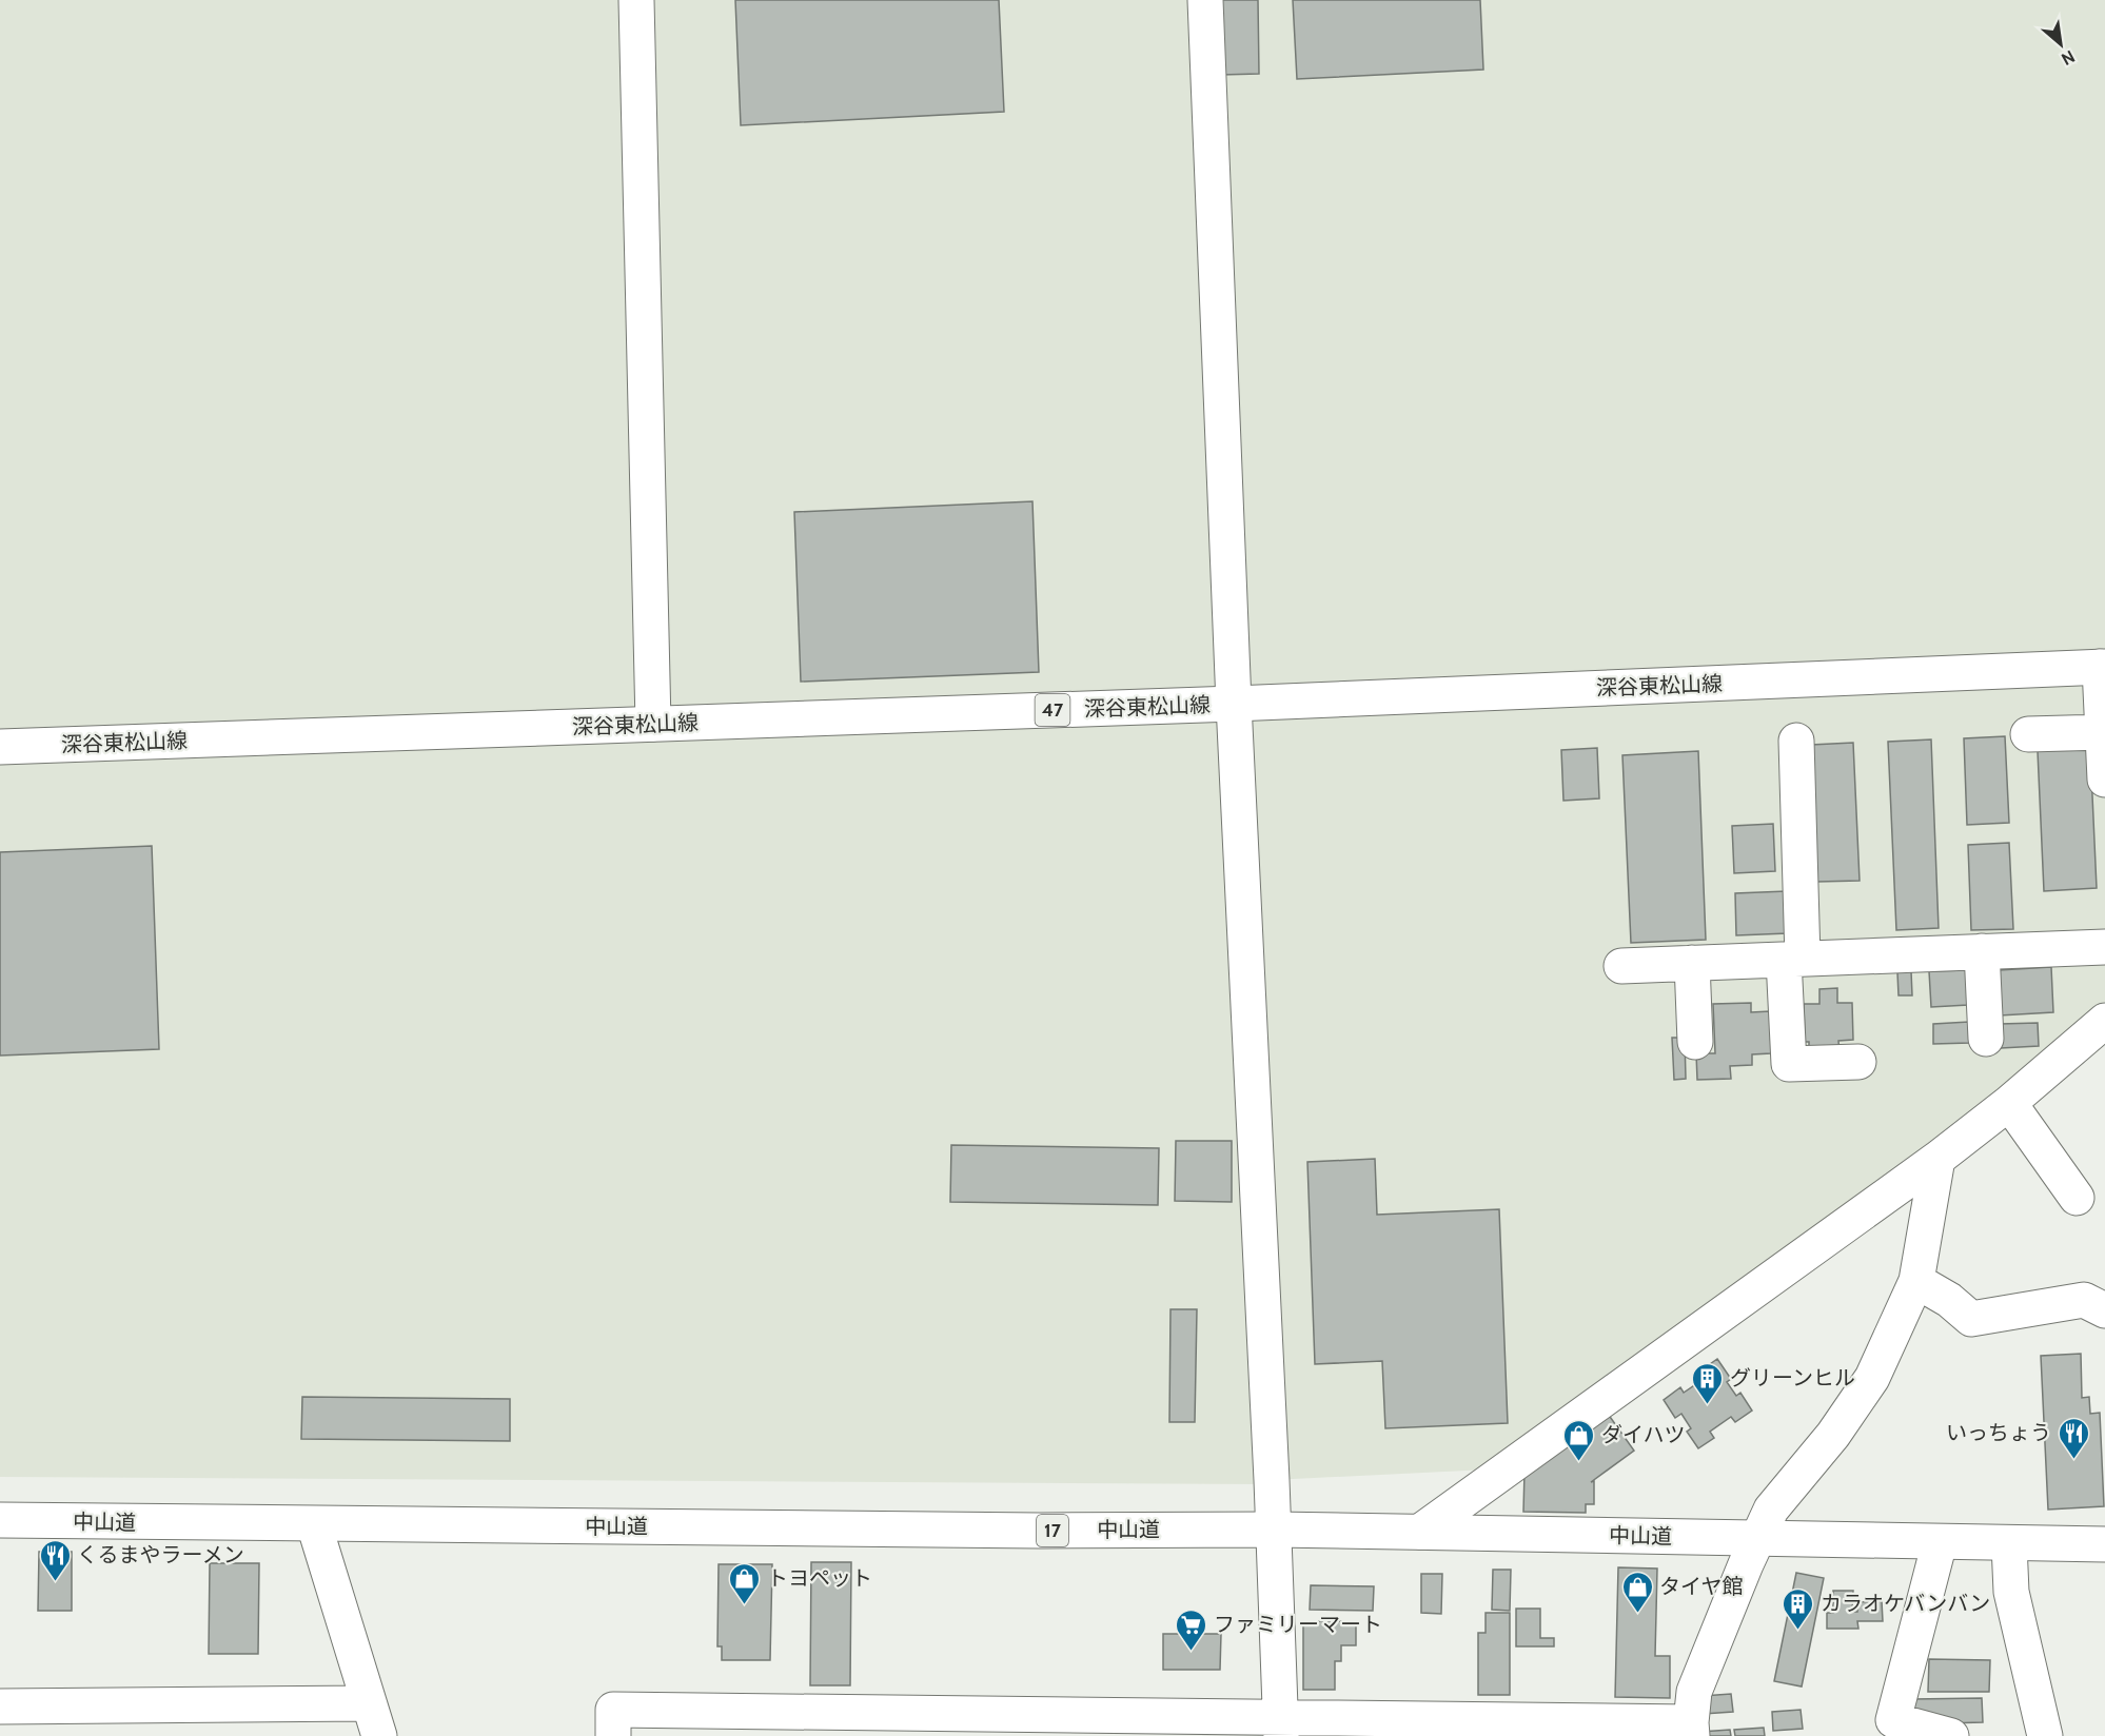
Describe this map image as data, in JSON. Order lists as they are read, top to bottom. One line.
{"streets":{"main road":["深谷東松山線","47","中山道","17"]},"places":{"building":["グリーンヒル","カラオケバンバン"],"restaurant":["いっちょう","くるまやラーメン"],"shop":["ダイハツ","トヨペット","タイヤ館"],"supermarket":["ファミリーマート"]},"north":"bottom right"}
